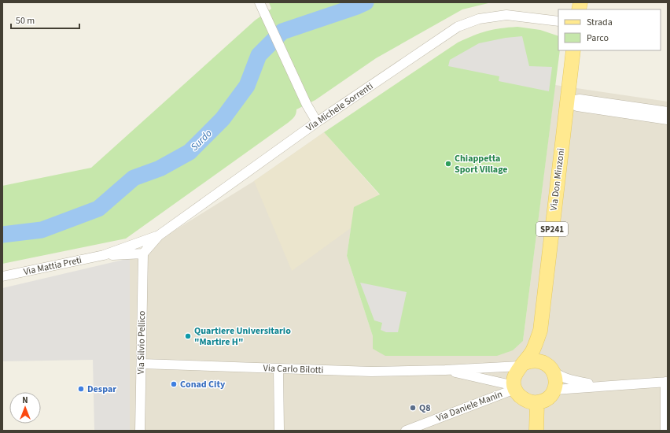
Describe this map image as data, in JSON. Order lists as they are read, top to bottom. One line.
{"streets":{"main road":["Via Don Minzoni","SP241"],"street":["Via Michele Sorrenti","Via Mattia Preti","Via Silvio Pellico","Via Carlo Bilotti","Via Daniele Manin"]},"crossings":[["Via Michele Sorrenti","Via Mattia Preti"],["Via Michele Sorrenti","Via Silvio Pellico"],["Via Don Minzoni","Via Carlo Bilotti"],["Via Don Minzoni","Via Daniele Manin"],["Via Mattia Preti","Via Silvio Pellico"],["Via Silvio Pellico","Via Carlo Bilotti"],["Via Carlo Bilotti","Via Daniele Manin"]],"water":["Surdo"],"places":["Chiappetta Sport Village","Quartiere Universitario \"Martire H\"","Conad City","Despar","Q8"],"legend":["Strada","Parco"],"scale_bar":"50 m","north":"top"}
